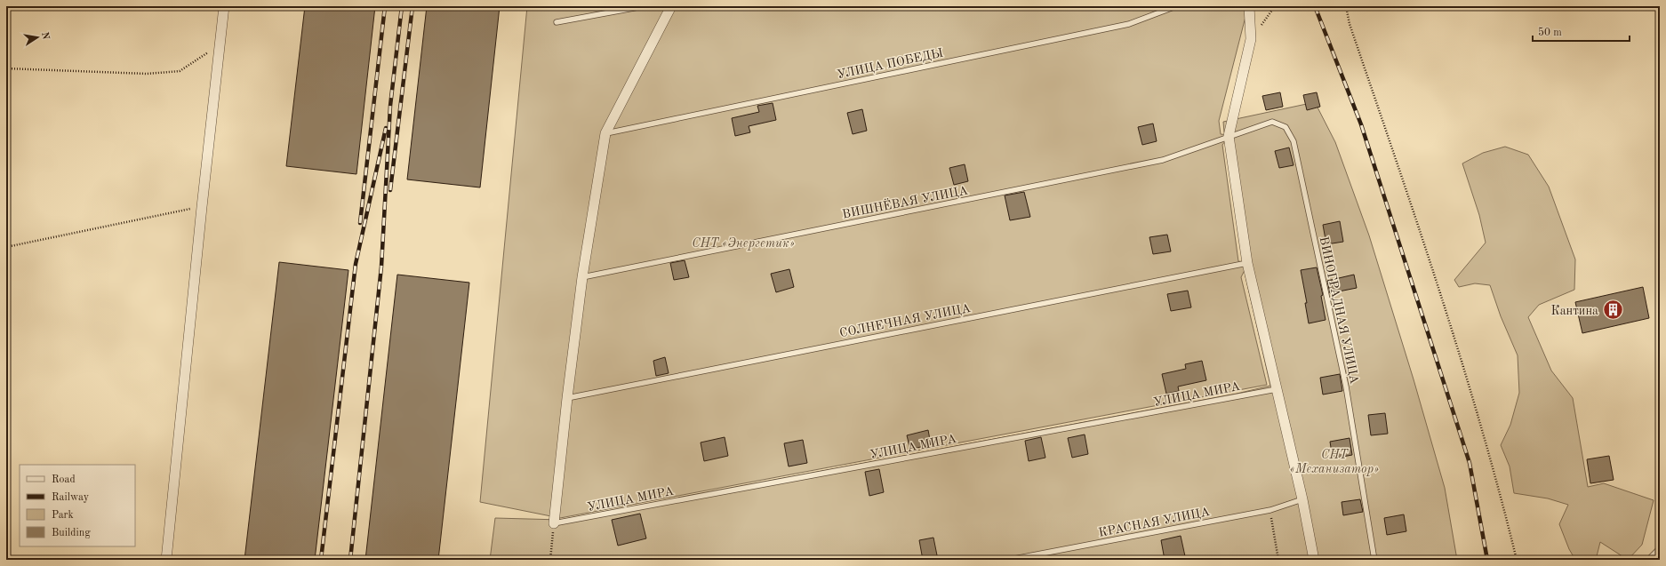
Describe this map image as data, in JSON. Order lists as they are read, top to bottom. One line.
{"streets":{"lane":["УЛИЦА ПОБЕДЫ","ВИШНЁВАЯ УЛИЦА","ВИНОГРАДНАЯ УЛИЦА","СОЛНЕЧНАЯ УЛИЦА","УЛИЦА МИРА","КРАСНАЯ УЛИЦА"]},"crossings":[["ВИШНЁВАЯ УЛИЦА","ВИНОГРАДНАЯ УЛИЦА"]],"parks":["СНТ «Энергетик»","СНТ «Механизатор»"],"places":{"building":["Кантина"]},"legend":["Road","Railway","Park","Building"],"scale_bar":"50 m","north":"right"}
